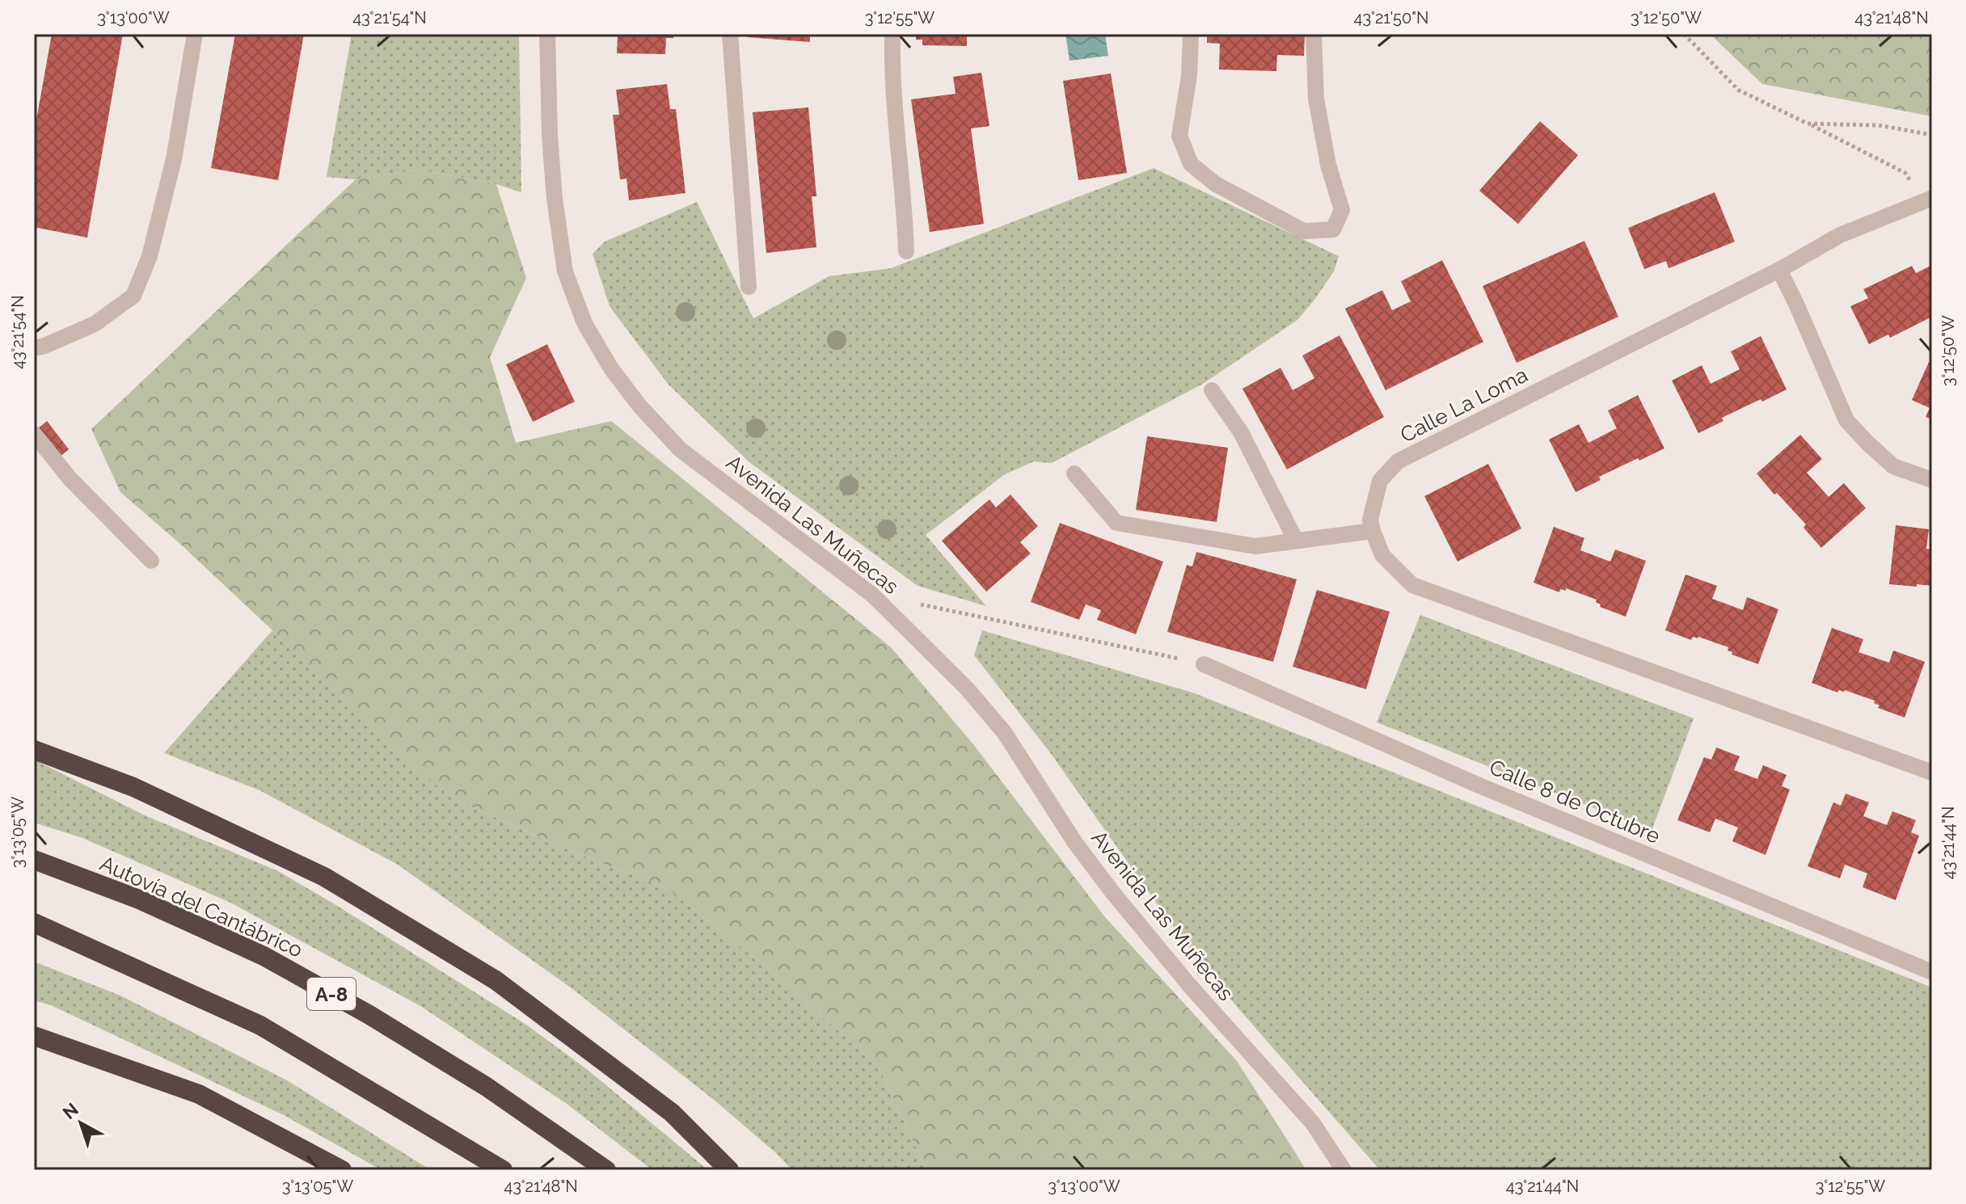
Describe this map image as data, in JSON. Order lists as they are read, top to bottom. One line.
{"streets":{"highway":["Autovía del Cantábrico","A-8"],"street":["Calle La Loma","Avenida Las Muñecas","Calle 8 de Octubre"]},"north":"top left","coordinates":["3°13'00\"W","43°21'54\"N","3°12'55\"W","43°21'50\"N","3°12'50\"W","43°21'48\"N","3°13'05\"W","43°21'44\"N"]}
